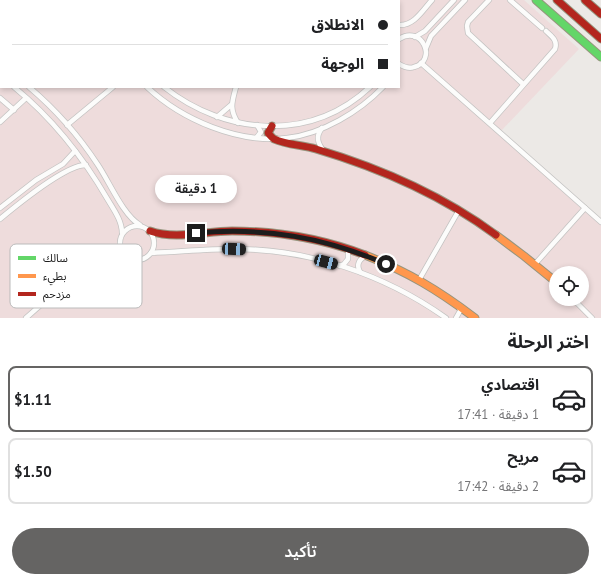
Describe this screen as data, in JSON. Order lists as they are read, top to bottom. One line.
{"legend":["سالك","بطيء","مزدحم"],"page":{"banner":["الانطلاق","الوجهة"],"bubble":"1 دقيقة","heading":"اختر الرحلة","list":[{"name":"اقتصادي","note":"1 دقيقة · 17:41","value":"$1.11"},{"name":"مريح","note":"2 دقيقة · 17:42","value":"$1.50"}],"buttons":"تأكيد"}}
